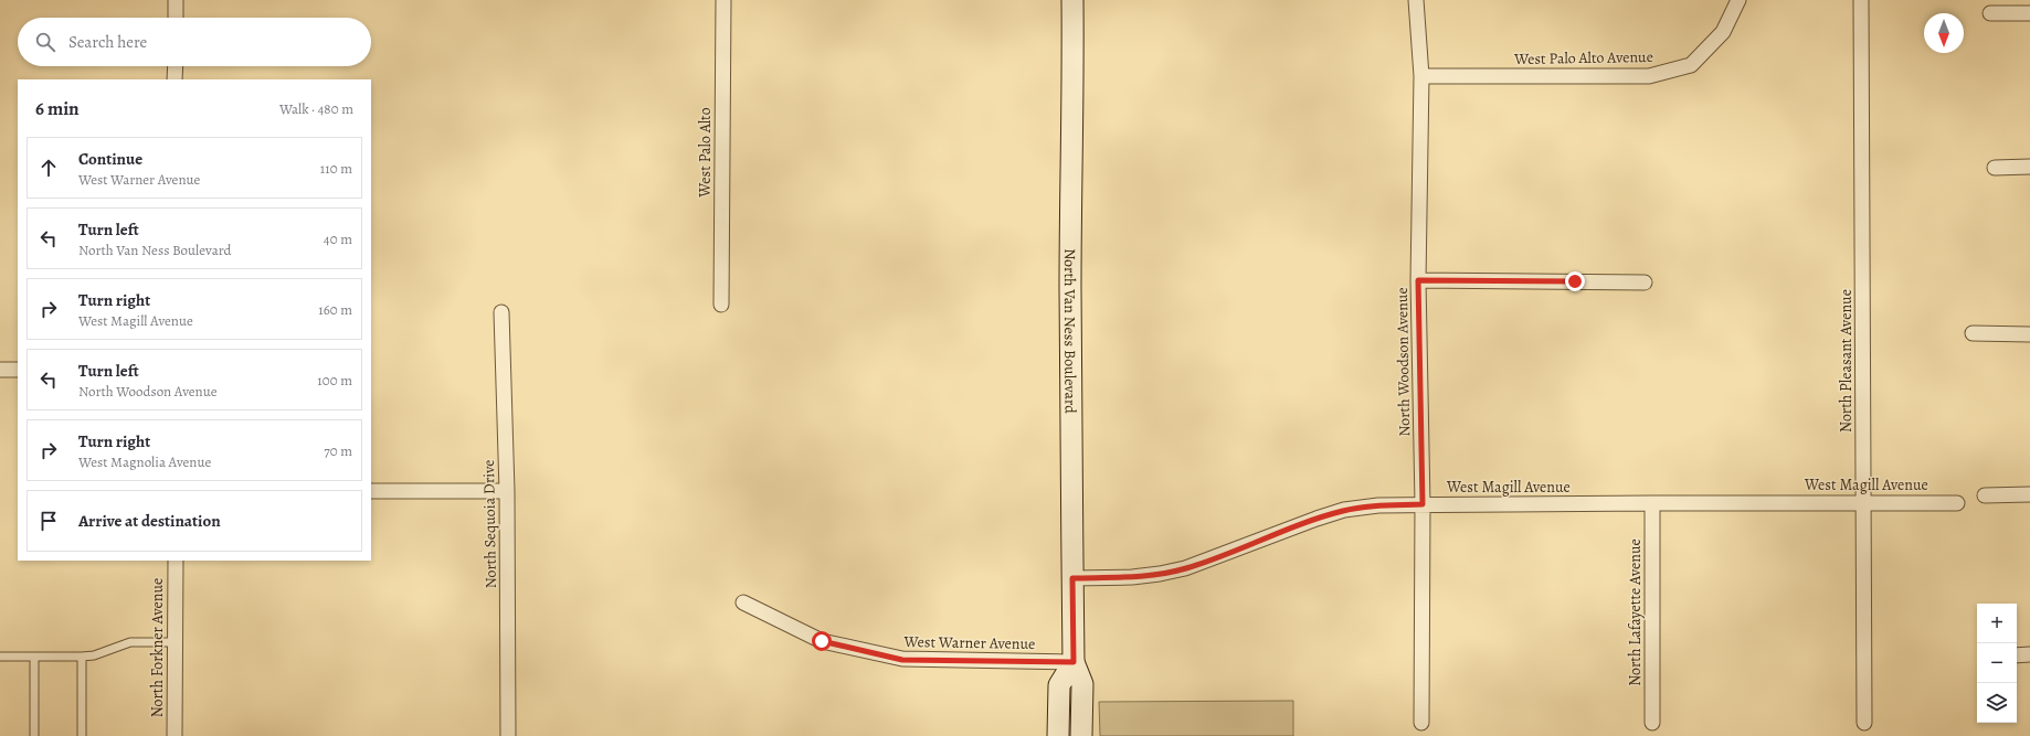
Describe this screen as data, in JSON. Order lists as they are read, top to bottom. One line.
{"streets":{"street":["West Palo Alto Avenue","West Palo Alto","North Van Ness Boulevard","North Pleasant Avenue","North Woodson Avenue","West Magill Avenue","North Sequoia Drive","North Lafayette Avenue","West Warner Avenue","North Forkner Avenue"]},"crossings":[["West Palo Alto Avenue","North Woodson Avenue"],["North Van Ness Boulevard","West Magill Avenue"],["North Van Ness Boulevard","West Warner Avenue"],["North Pleasant Avenue","West Magill Avenue"],["North Woodson Avenue","West Magill Avenue"],["West Magill Avenue","North Lafayette Avenue"]],"north":"bottom","page":{"search":"Search here","heading":["6 min","Walk · 480 m"],"list":[["Continue","West Warner Avenue","110 m"],["Turn left","North Van Ness Boulevard","40 m"],["Turn right","West Magill Avenue","160 m"],["Turn left","North Woodson Avenue","100 m"],["Turn right","West Magnolia Avenue","70 m"],"Arrive at destination"],"map_buttons":["+","−"]}}
